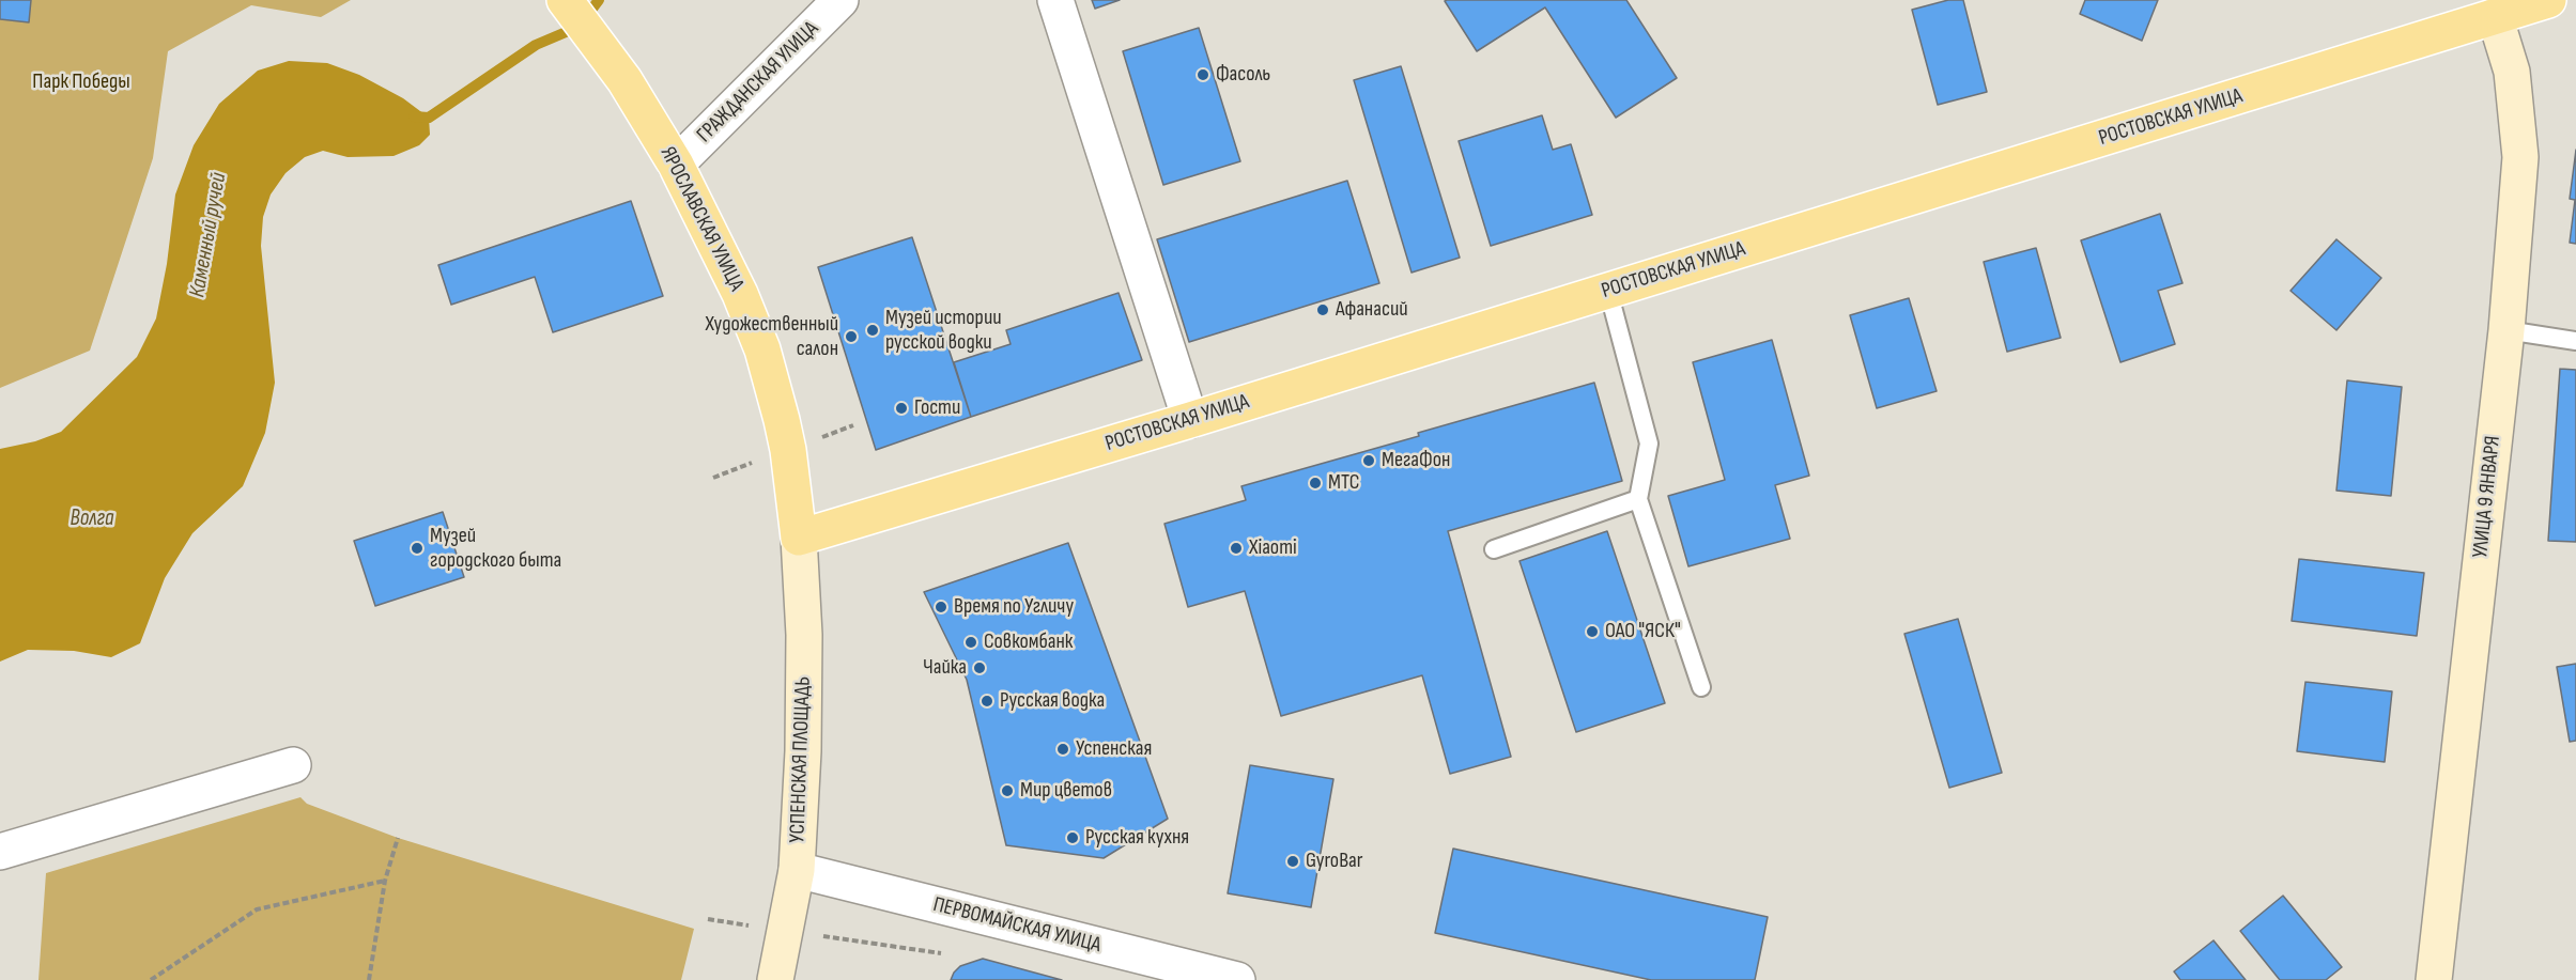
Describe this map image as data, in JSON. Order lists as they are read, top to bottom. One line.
{"streets":{"main road":["РОСТОВСКАЯ УЛИЦА","ЯРОСЛАВСКАЯ УЛИЦА","УЛИЦА 9 ЯНВАРЯ","УСПЕНСКАЯ ПЛОЩАДЬ"],"street":["ГРАЖДАНСКАЯ УЛИЦА","ПЕРВОМАЙСКАЯ УЛИЦА"]},"crossings":[["ГРАЖДАНСКАЯ УЛИЦА","ЯРОСЛАВСКАЯ УЛИЦА"],["РОСТОВСКАЯ УЛИЦА","ЯРОСЛАВСКАЯ УЛИЦА"],["РОСТОВСКАЯ УЛИЦА","УЛИЦА 9 ЯНВАРЯ"],["РОСТОВСКАЯ УЛИЦА","УСПЕНСКАЯ ПЛОЩАДЬ"],["ЯРОСЛАВСКАЯ УЛИЦА","УСПЕНСКАЯ ПЛОЩАДЬ"],["УСПЕНСКАЯ ПЛОЩАДЬ","ПЕРВОМАЙСКАЯ УЛИЦА"]],"water":["Каменный ручей","Волга"],"parks":["Парк Победы"],"places":["Фасоль","Афанасий","Музей истории русской водки","Художественный салон","Гости","МегаФон","МТС","Музей городского быта","Xiaomi","Время по Угличу","ОАО \"ЯСК\"","Совкомбанк","Чайка","Русская водка","Успенская","Мир цветов","Русская кухня","GyroBar"]}
